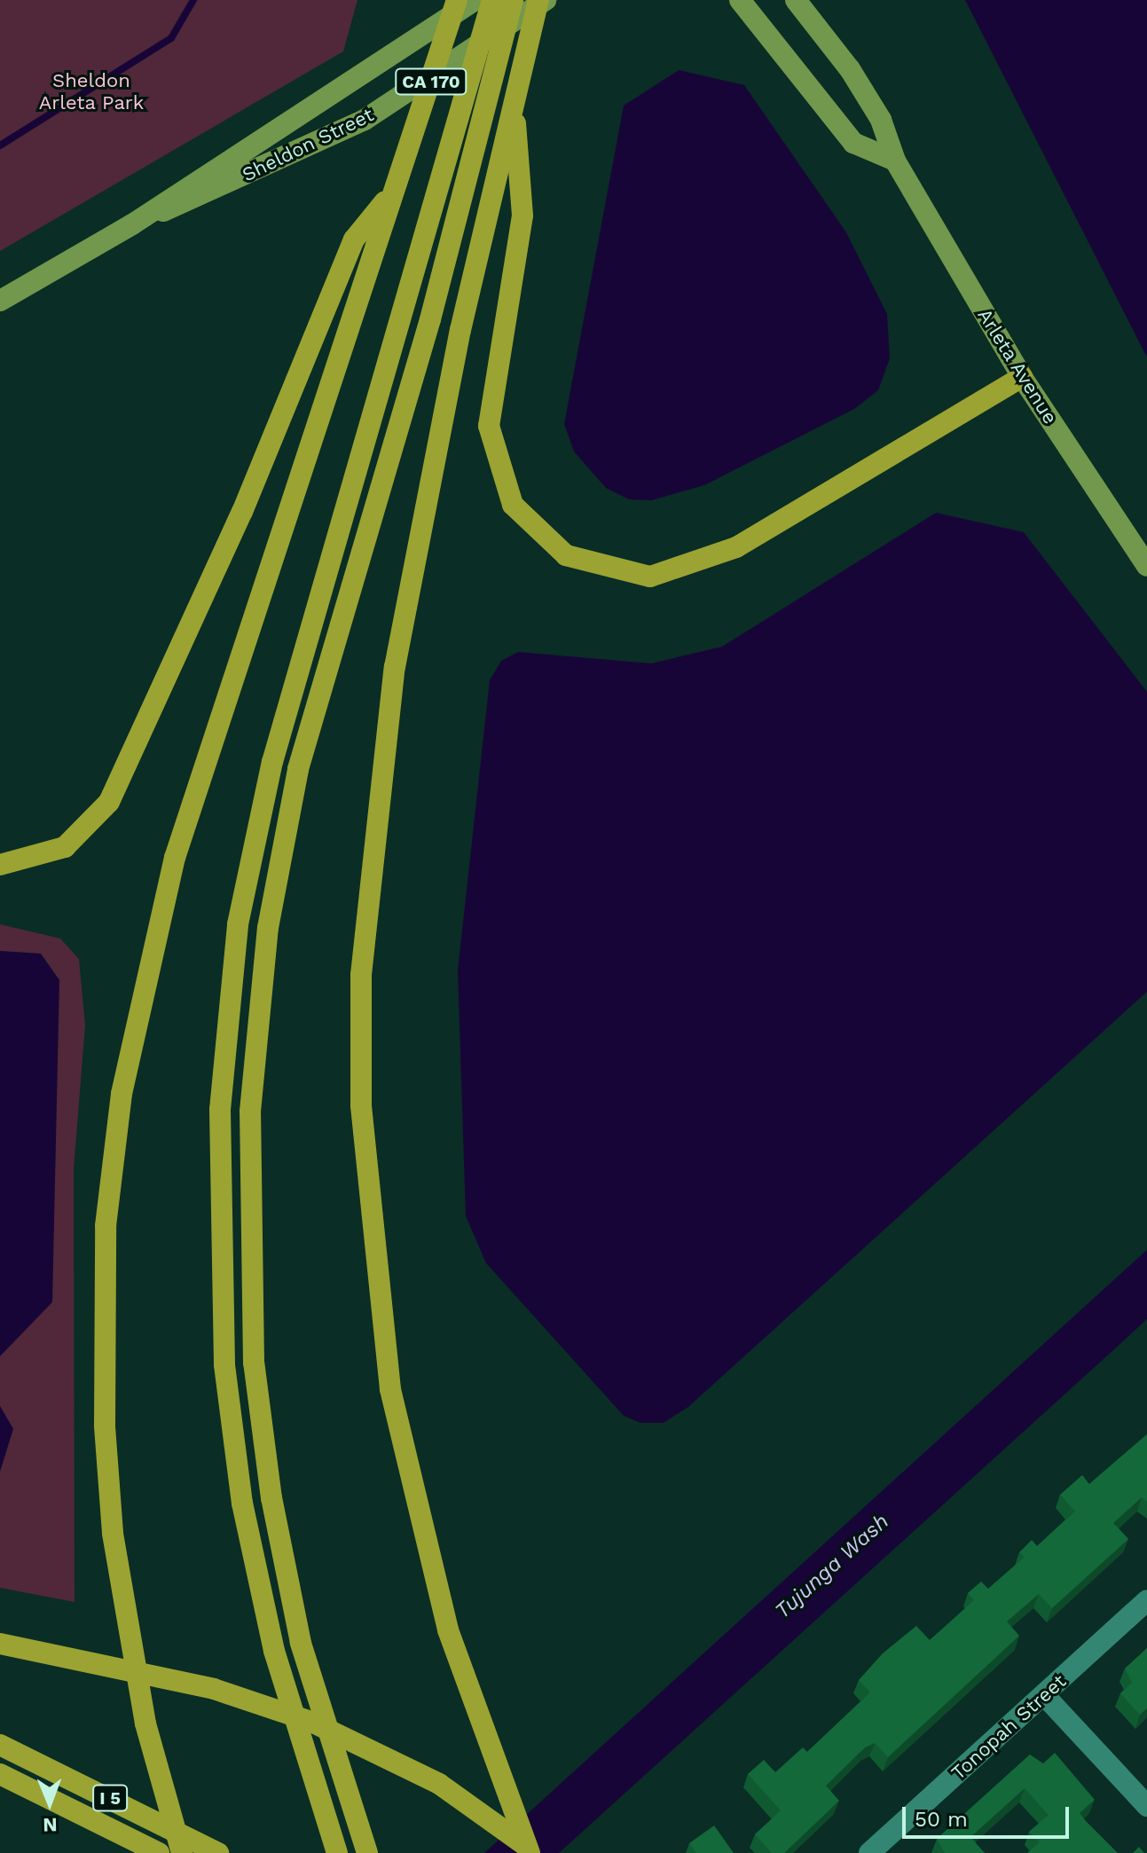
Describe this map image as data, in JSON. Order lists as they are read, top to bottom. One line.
{"streets":{"highway":["CA 170","I 5"],"main road":["Sheldon Street","Arleta Avenue"],"street":["Tonopah Street"]},"water":["Tujunga Wash"],"parks":["Sheldon Arleta Park"],"scale_bar":"50 m","north":"bottom"}
